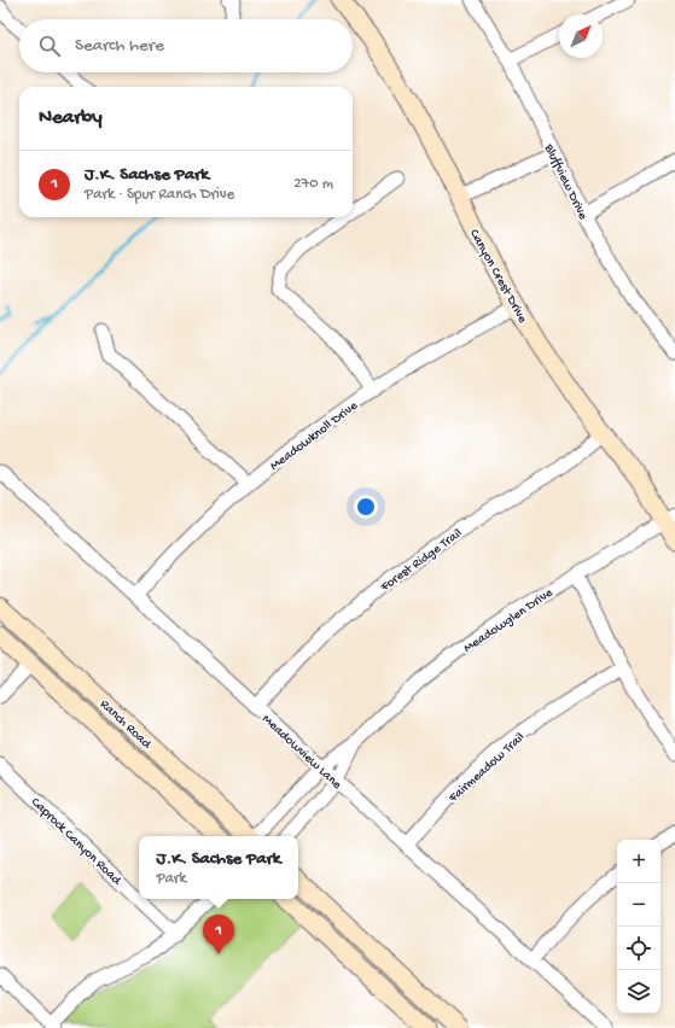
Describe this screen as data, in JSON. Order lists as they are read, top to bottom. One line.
{"streets":{"main road":["Canyon Crest Drive","Ranch Road"],"street":["Bluffview Drive","Meadowknoll Drive","Forest Ridge Trail","Meadowglen Drive","Meadowview Lane","Fairmeadow Trail","Caprock Canyon Road"]},"crossings":[["Canyon Crest Drive","Meadowknoll Drive"],["Canyon Crest Drive","Forest Ridge Trail"],["Canyon Crest Drive","Meadowglen Drive"],["Meadowknoll Drive","Meadowview Lane"],["Forest Ridge Trail","Meadowview Lane"],["Meadowglen Drive","Meadowview Lane"],["Meadowview Lane","Fairmeadow Trail"]],"north":"top right","page":{"search":"Search here","heading":"Nearby","list":[{"mark":"1","name":"J.K. Sachse Park","note":"Park · Spur Ranch Drive","value":"270 m"}],"popup":["J.K. Sachse Park","Park"],"map_buttons":["+","−"],"pins":"1"}}
